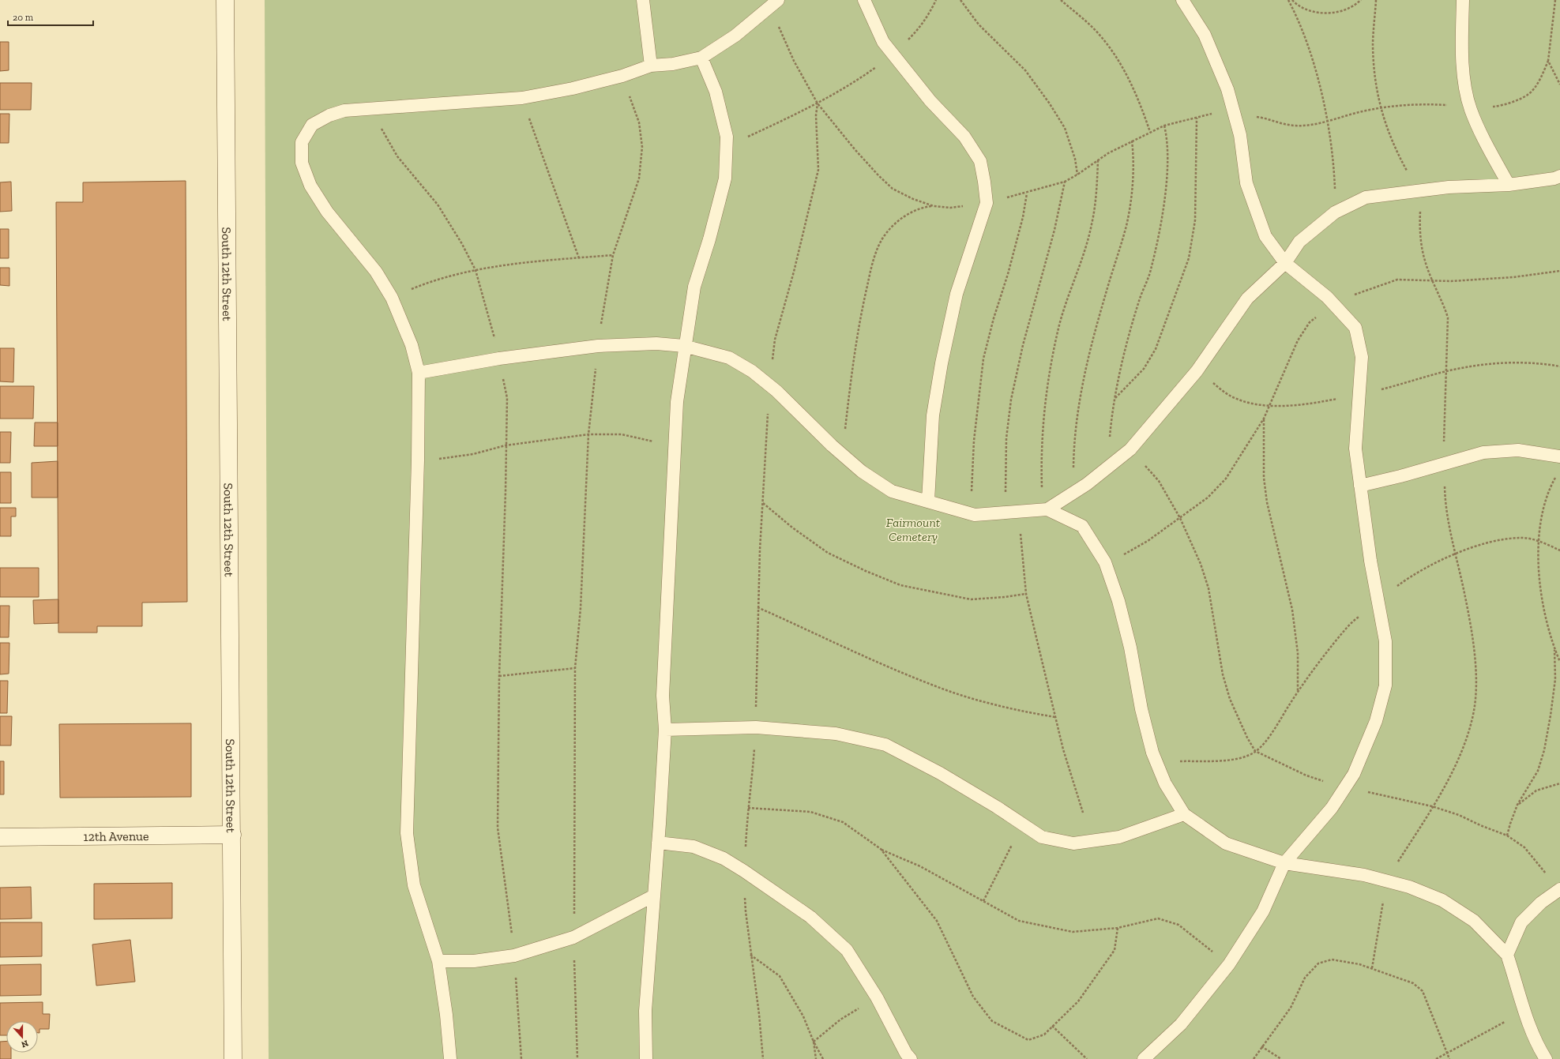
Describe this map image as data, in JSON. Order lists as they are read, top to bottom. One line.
{"streets":{"street":["South 12th Street","12th Avenue"]},"crossings":[["South 12th Street","12th Avenue"]],"parks":["Fairmount Cemetery"],"scale_bar":"20 m","north":"bottom"}
